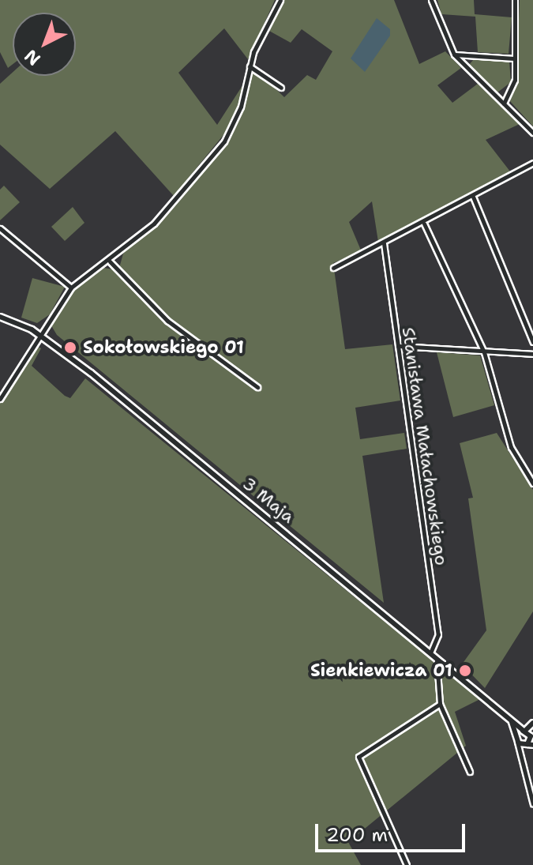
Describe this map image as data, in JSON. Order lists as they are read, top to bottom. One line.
{"streets":{"street":["Stanisława Małachowskiego","3 Maja"]},"crossings":[["Stanisława Małachowskiego","3 Maja"]],"places":["Sokołowskiego 01","Sienkiewicza 01"],"scale_bar":"200 m","north":"bottom left"}
